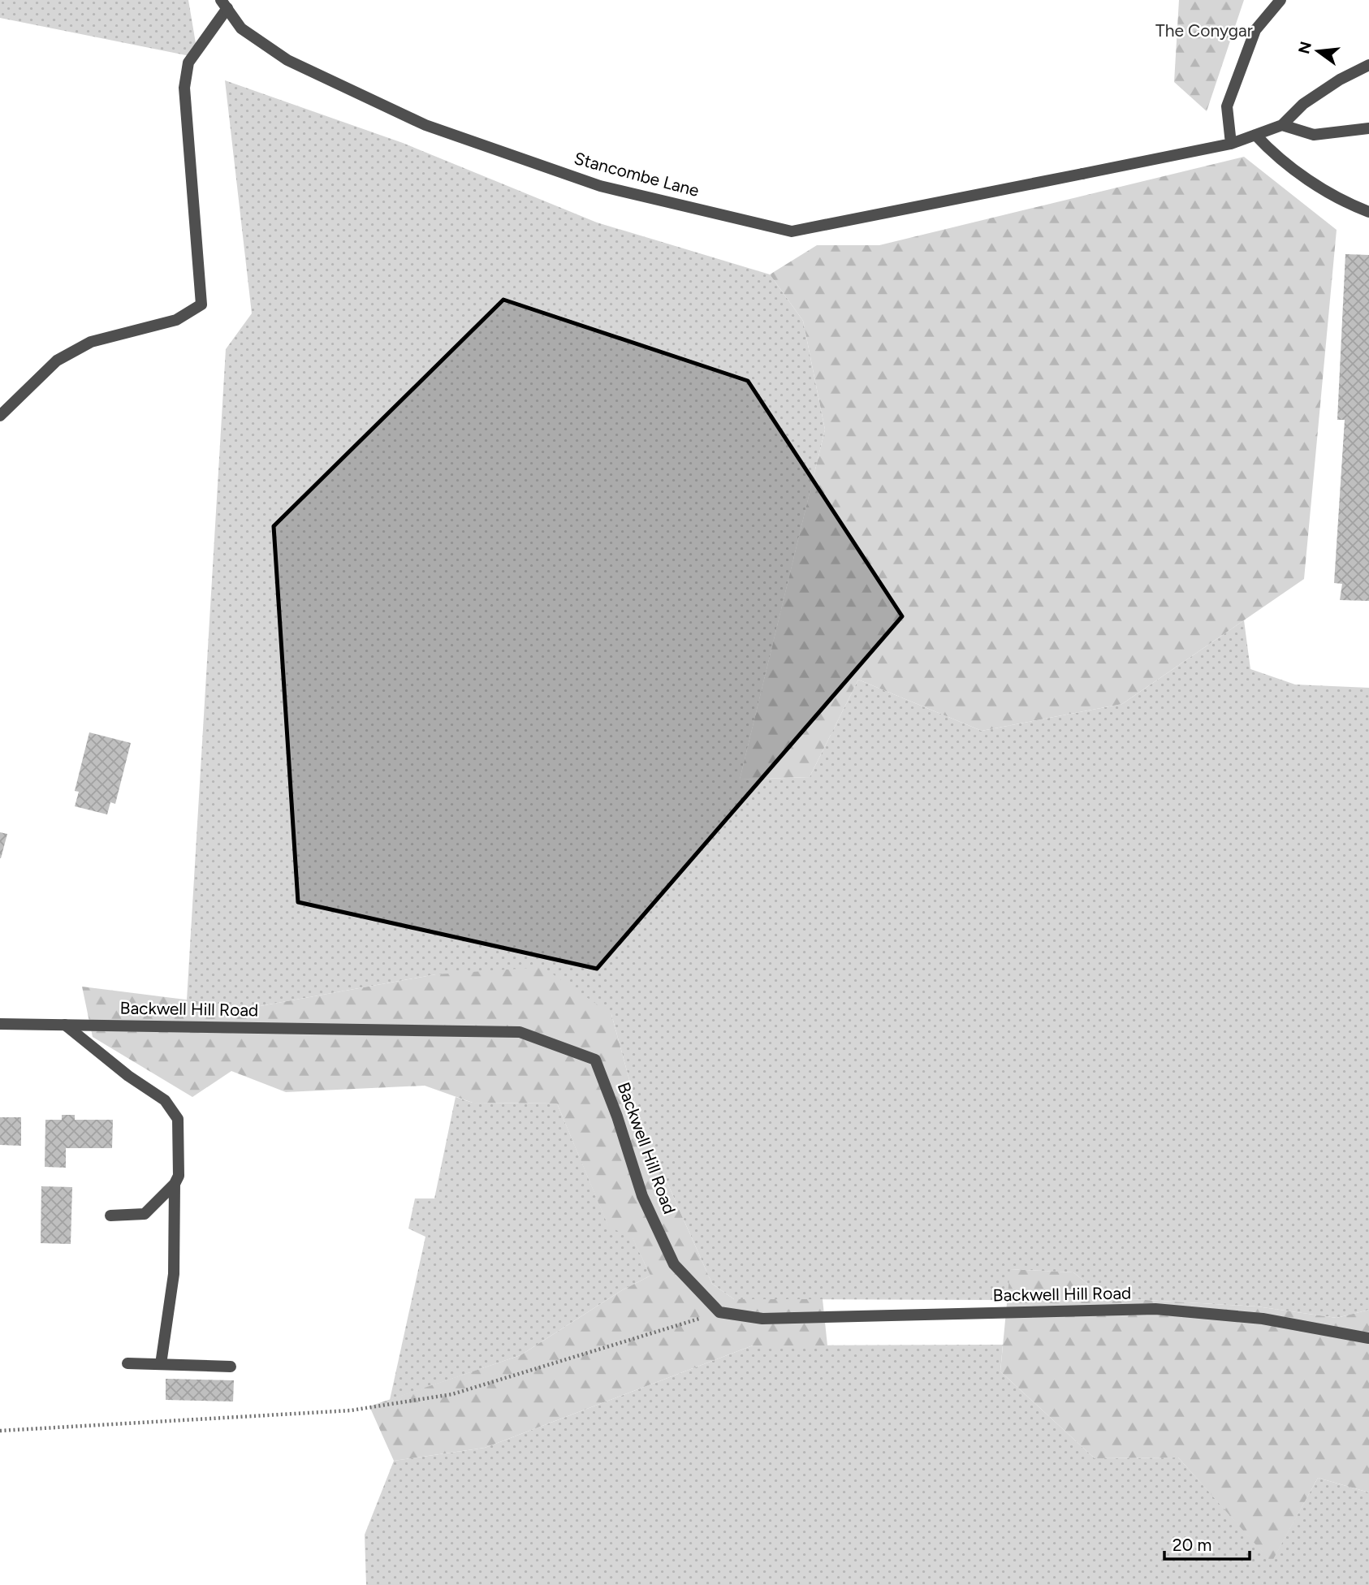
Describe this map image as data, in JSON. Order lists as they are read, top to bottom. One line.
{"streets":{"street":["Stancombe Lane","Backwell Hill Road"]},"parks":["The Conygar"],"scale_bar":"20 m","north":"left"}
